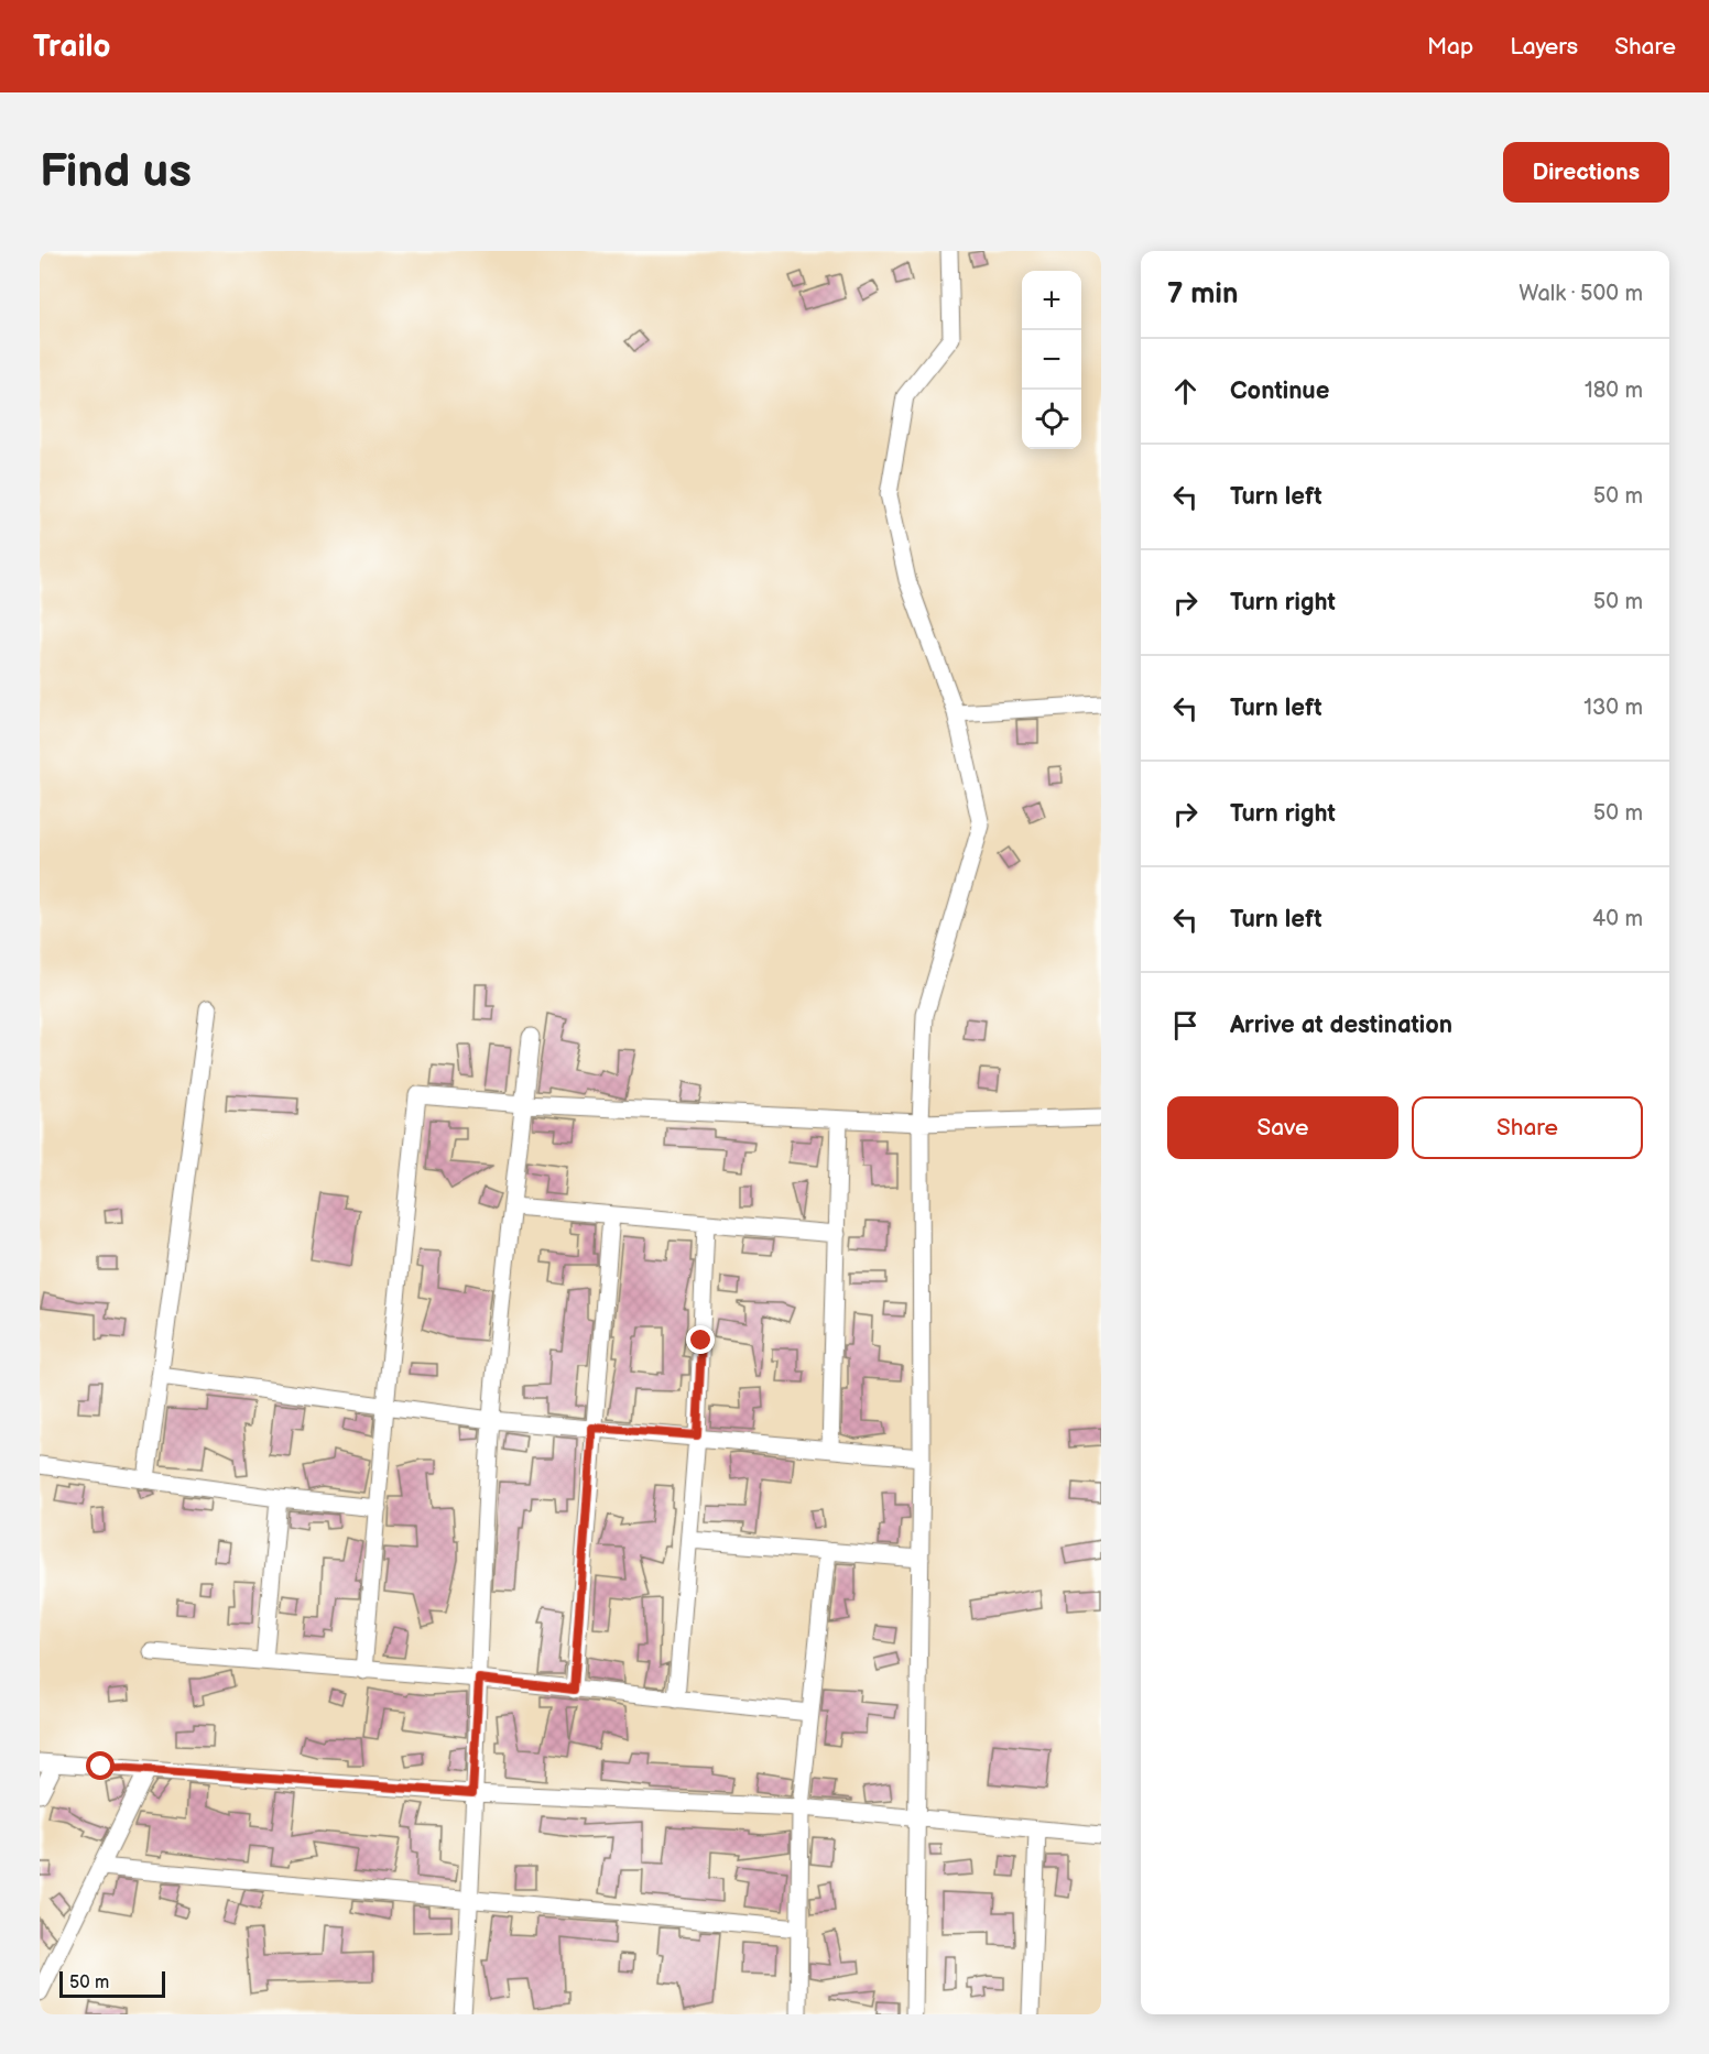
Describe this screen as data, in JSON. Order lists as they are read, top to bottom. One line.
{"scale_bar":"50 m","page":{"header":"Trailo","nav":["Map","Layers","Share"],"buttons":["Directions",["Save","Share"]],"title":"Find us","heading":["7 min","Walk · 500 m"],"map_buttons":["+","−"],"list":[["Continue","180 m"],["Turn left","50 m"],["Turn right","50 m"],["Turn left","130 m"],["Turn right","50 m"],["Turn left","40 m"],"Arrive at destination"],"scale":"50 m"}}
